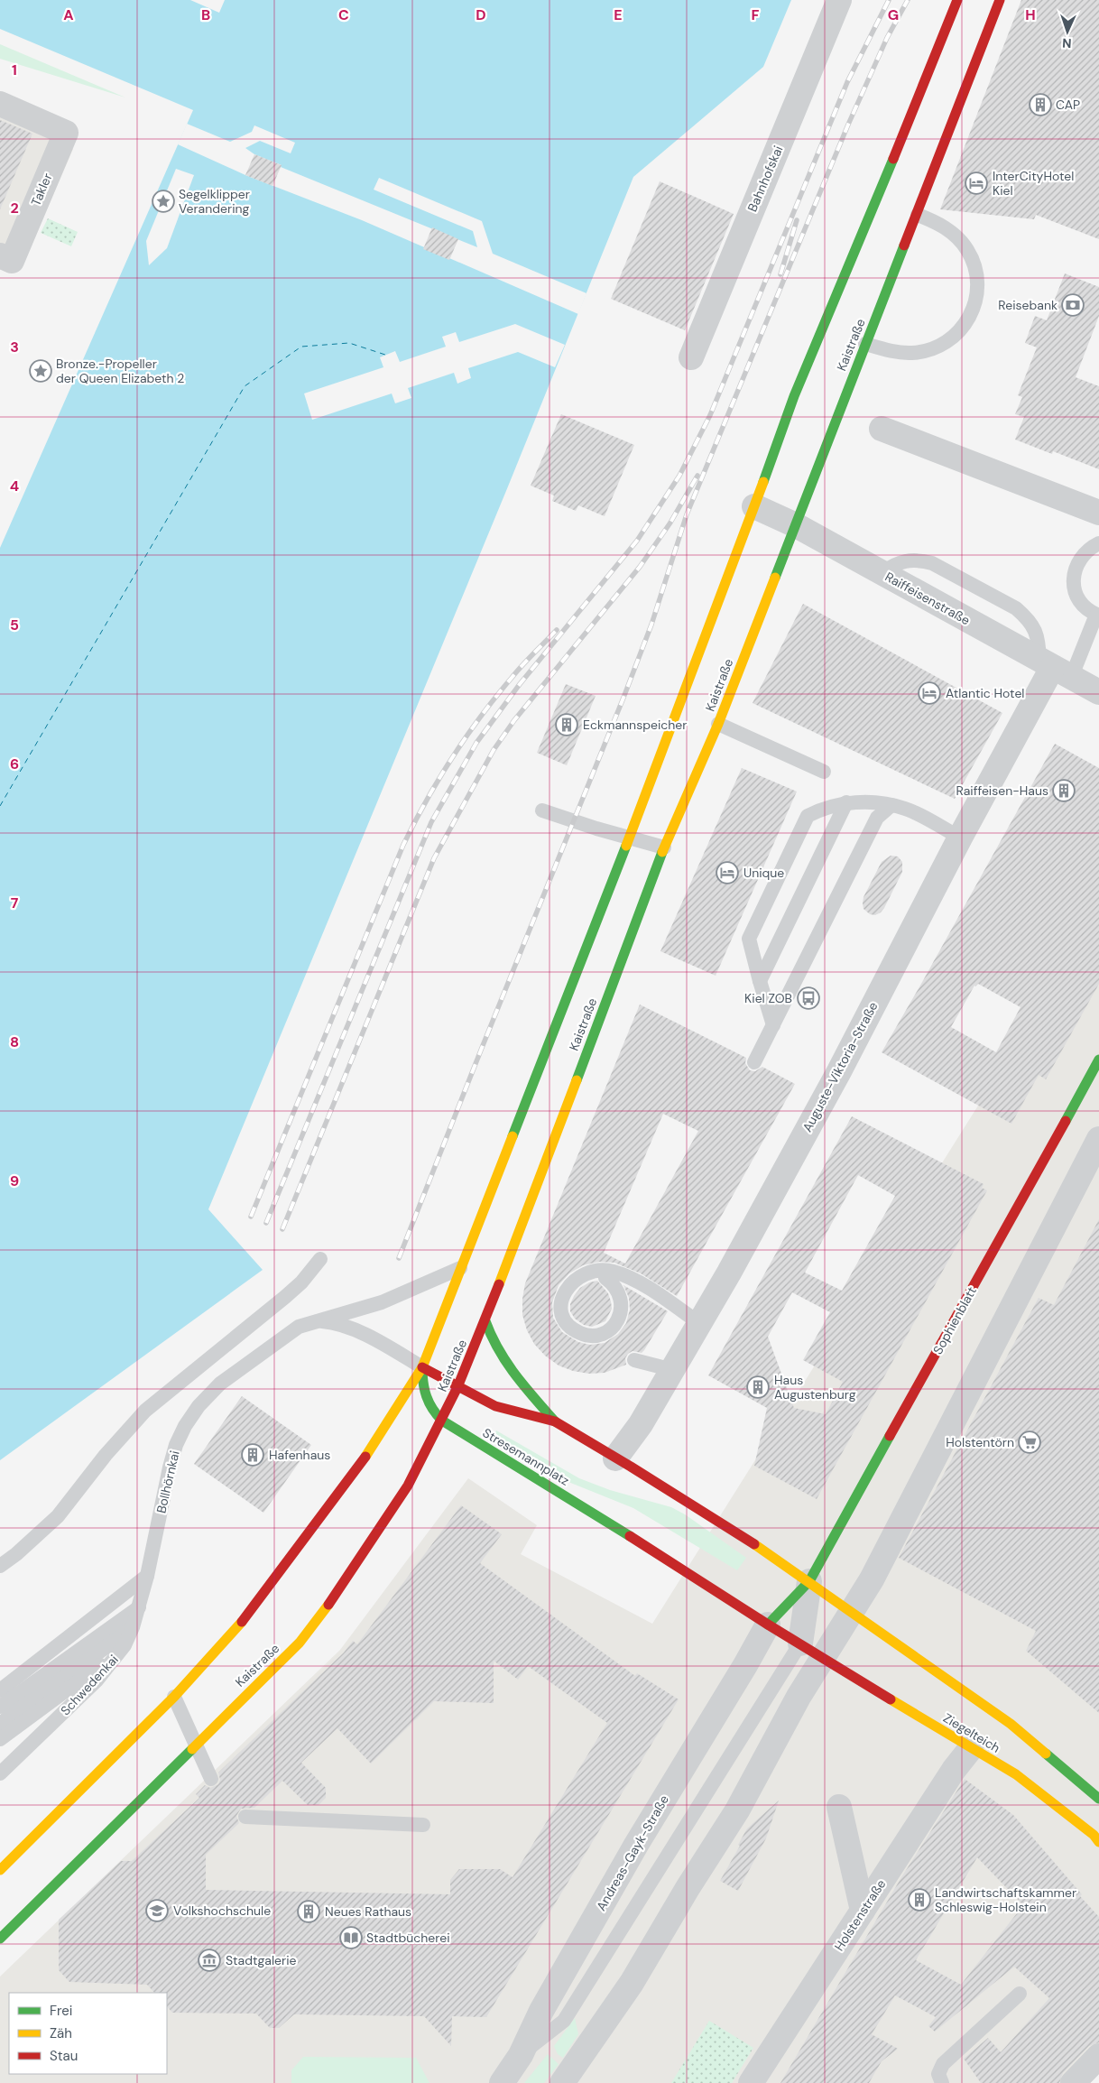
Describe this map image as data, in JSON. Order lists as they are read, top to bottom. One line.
{"streets":{"main road":["Kaistraße","Sophienblatt","Stresemannplatz","Ziegelteich"],"street":["Bahnhofskai","Takler","Raiffeisenstraße","Auguste-Viktoria-Straße","Andreas-Gayk-Straße","Holstenstraße"],"lane":["Bollhörnkai","Schwedenkai"]},"crossings":[["Kaistraße","Raiffeisenstraße"],["Kaistraße","Stresemannplatz"],["Kaistraße","Bollhörnkai"],["Raiffeisenstraße","Auguste-Viktoria-Straße"],["Sophienblatt","Stresemannplatz"],["Sophienblatt","Andreas-Gayk-Straße"],["Stresemannplatz","Ziegelteich"],["Stresemannplatz","Andreas-Gayk-Straße"],["Bollhörnkai","Schwedenkai"],["Ziegelteich","Holstenstraße"]],"places":{"building":["CAP","Eckmannspeicher","Raiffeisen-Haus","Haus Augustenburg","Hafenhaus","Landwirtschaftskammer Schleswig-Holstein","Neues Rathaus"],"hotel":["InterCityHotel Kiel","Atlantic Hotel","Unique"],"place":["Segelklipper Verandering","Bronze.-Propeller der Queen Elizabeth 2"],"bank":["Reisebank"],"bus stop":["Kiel ZOB"],"supermarket":["Holstentörn"],"school or university":["Volkshochschule"],"library":["Stadtbücherei"],"museum":["Stadtgalerie"]},"legend":["Frei","Zäh","Stau"],"north":"bottom","grid":{"columns":["A","B","C","D","E","F","G","H"],"rows":["1","2","3","4","5","6","7","8","9"]}}
